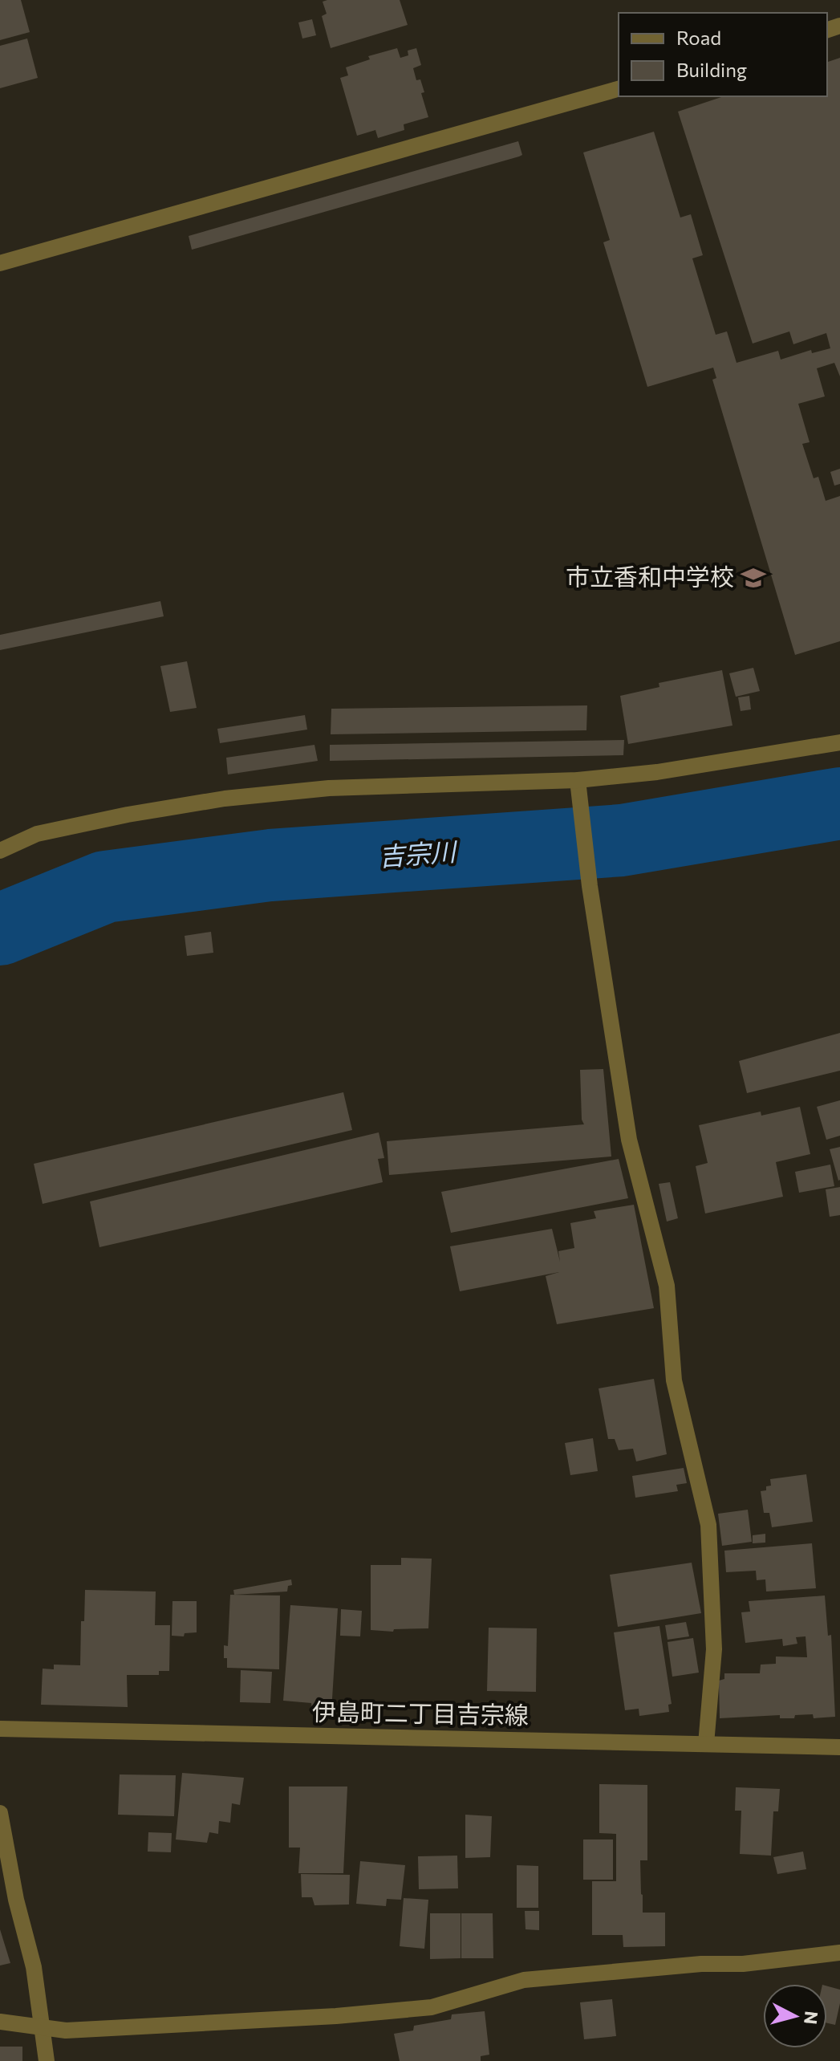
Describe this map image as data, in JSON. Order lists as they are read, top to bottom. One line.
{"streets":{"street":["伊島町二丁目吉宗線"]},"water":["吉宗川"],"places":{"school or university":["市立香和中学校"]},"legend":["Road","Building"],"north":"right"}
